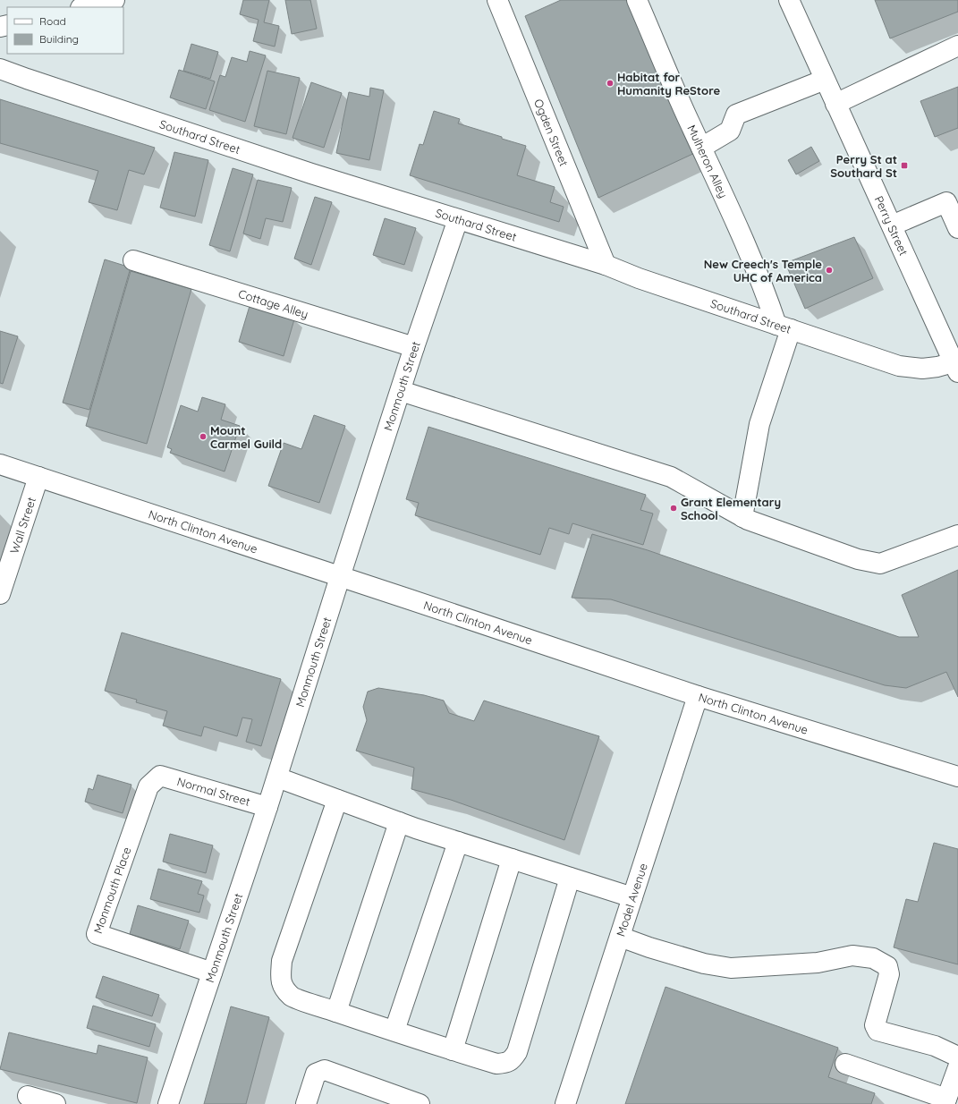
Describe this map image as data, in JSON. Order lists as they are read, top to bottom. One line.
{"streets":{"street":["Ogden Street","Southard Street","Mulheron Alley","Perry Street","Cottage Alley","Monmouth Street","Wall Street","North Clinton Avenue","Normal Street","Monmouth Place","Model Avenue"]},"crossings":[["Ogden Street","Southard Street"],["Southard Street","Mulheron Alley"],["Southard Street","Perry Street"],["Southard Street","Monmouth Street"],["Cottage Alley","Monmouth Street"],["Monmouth Street","North Clinton Avenue"],["Monmouth Street","Normal Street"],["Monmouth Street","Monmouth Place"],["Wall Street","North Clinton Avenue"],["North Clinton Avenue","Model Avenue"],["Normal Street","Monmouth Place"]],"places":{"other":["Habitat for Humanity ReStore","New Creech's Temple UHC of America","Mount Carmel Guild","Grant Elementary School"],"transit":["Perry St at Southard St"]},"legend":["Road","Building"]}
